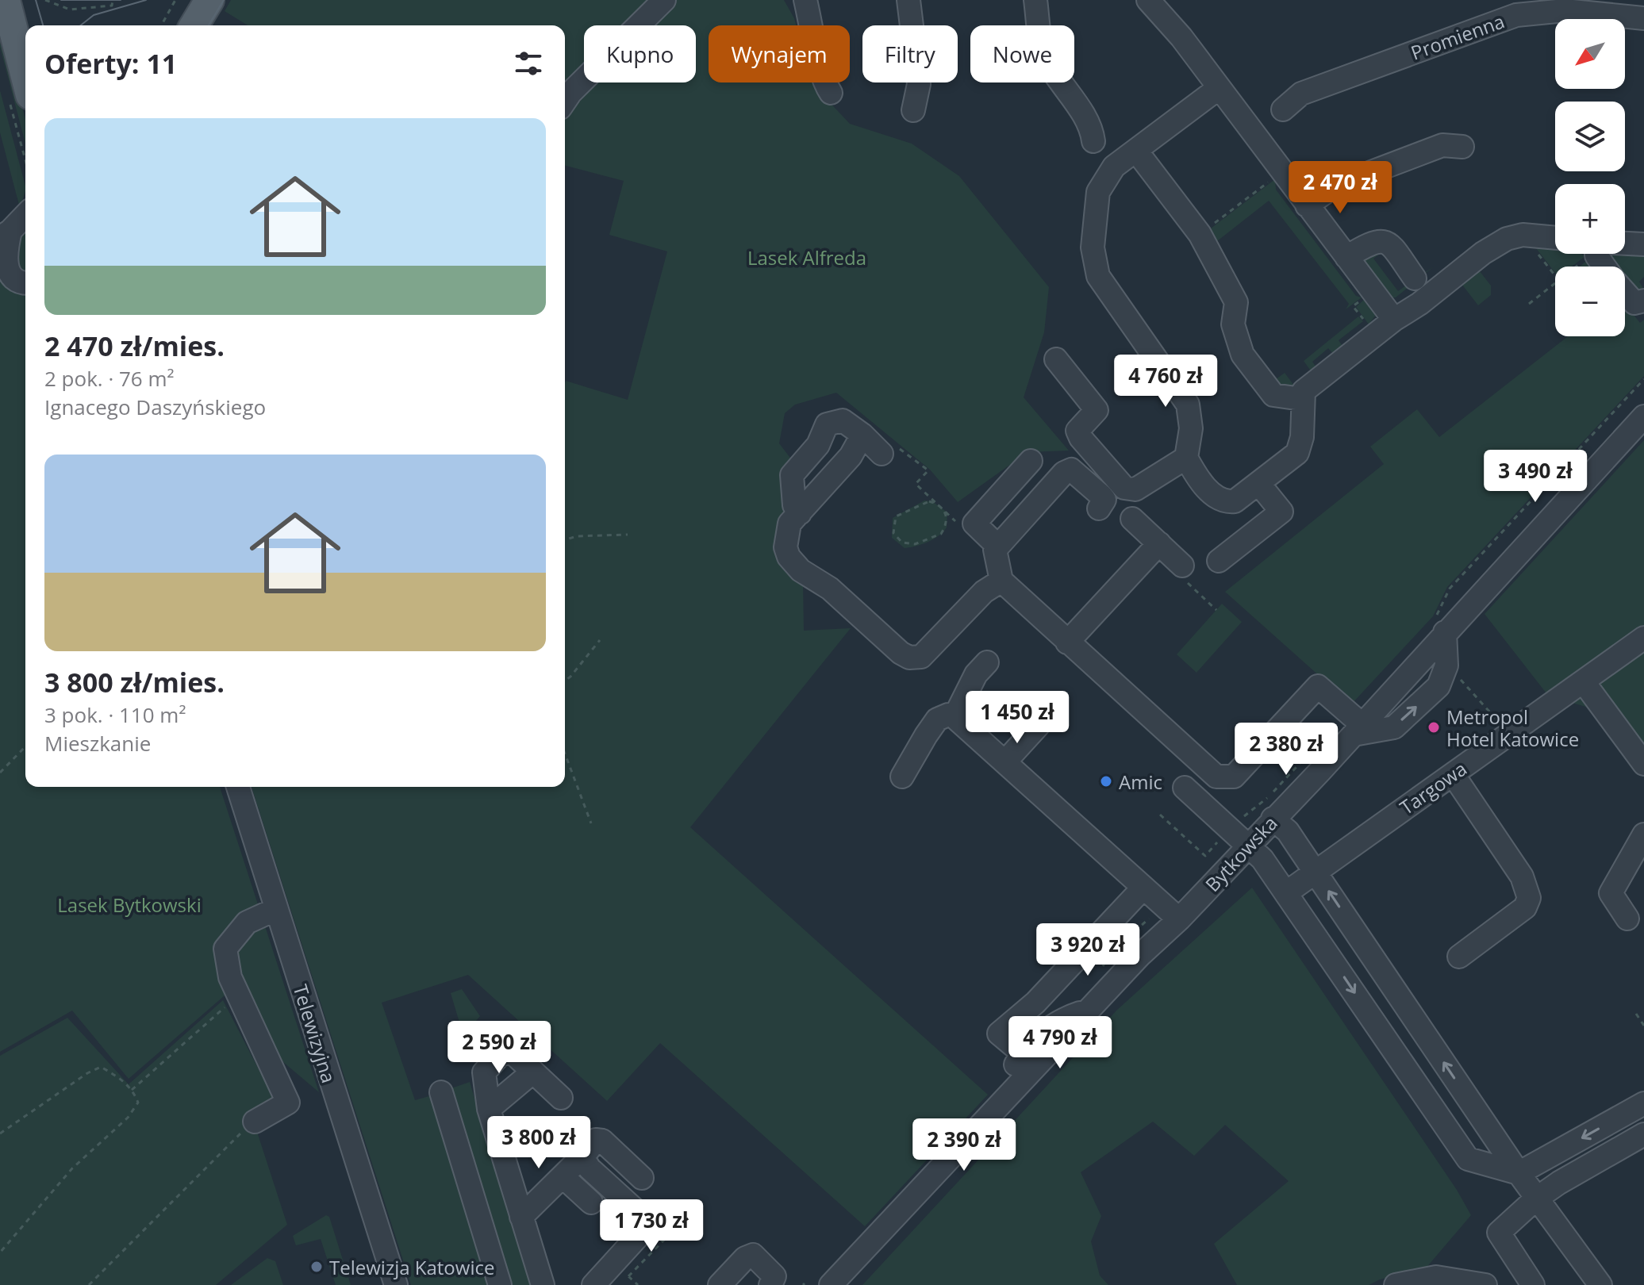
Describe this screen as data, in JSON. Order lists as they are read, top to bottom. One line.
{"streets":{"street":["Promienna","Targowa","Bytkowska","Telewizyjna"]},"parks":["Lasek Alfreda","Lasek Bytkowski"],"places":["Metropol Hotel Katowice","Amic","Telewizja Katowice"],"north":"bottom left","page":{"map_buttons":["+","−"],"chip":["Kupno","Wynajem","Filtry","Nowe"],"heading":"Oferty: 11","list":[{"name":"2 470 zł/mies.","note":"2 pok. · 76 m² · Ignacego Daszyńskiego"},{"name":"3 800 zł/mies.","note":"3 pok. · 110 m² · Mieszkanie"}],"price":["2 470 zł","4 760 zł","3 490 zł","1 450 zł","2 380 zł","3 920 zł","4 790 zł","2 590 zł","3 800 zł","2 390 zł","1 730 zł"]}}
